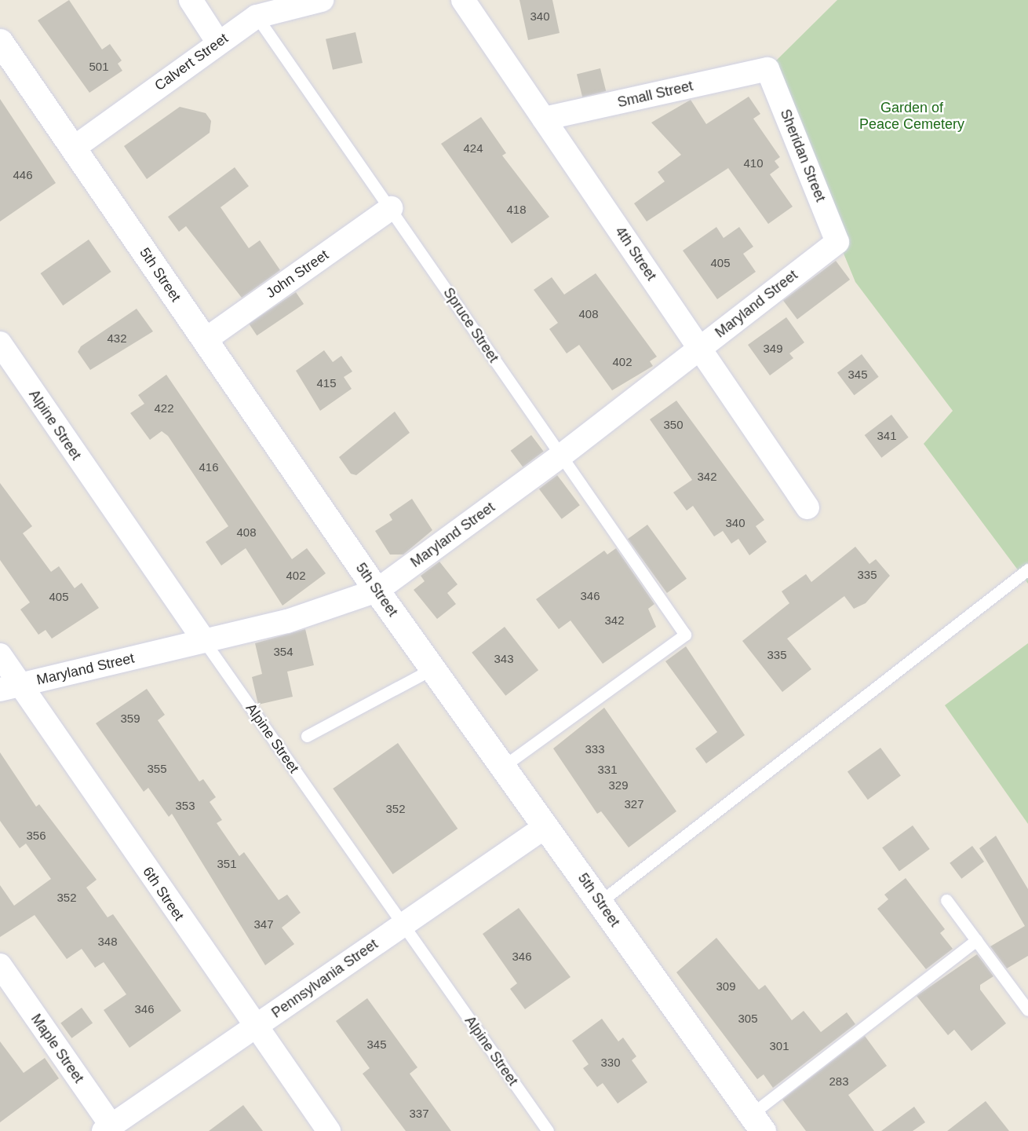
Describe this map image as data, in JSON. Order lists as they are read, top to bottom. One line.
{"streets":{"street":["Calvert Street","Small Street","Sheridan Street","4th Street","John Street","5th Street","Maryland Street","Alpine Street","6th Street","Pennsylvania Street","Maple Street"],"lane":["Spruce Street"]},"crossings":[["Calvert Street","5th Street"],["Calvert Street","Spruce Street"],["Small Street","Sheridan Street"],["Small Street","4th Street"],["Sheridan Street","Maryland Street"],["4th Street","Maryland Street"],["John Street","5th Street"],["John Street","Spruce Street"],["5th Street","Maryland Street"],["5th Street","Spruce Street"],["5th Street","Pennsylvania Street"],["Maryland Street","Spruce Street"],["Maryland Street","Alpine Street"],["Maryland Street","6th Street"],["Alpine Street","Pennsylvania Street"],["6th Street","Pennsylvania Street"],["Pennsylvania Street","Maple Street"]],"parks":["Garden of Peace Cemetery"],"house_numbers":["340","501","424","410","446","418","405","408","432","349","402","345","415","422","350","341","416","342","340","408","335","402","346","405","342","354","335","343","359","333","355","331","329","327","353","352","356","351","352","347","348","346","309","346","305","345","301","330","283","337"]}
